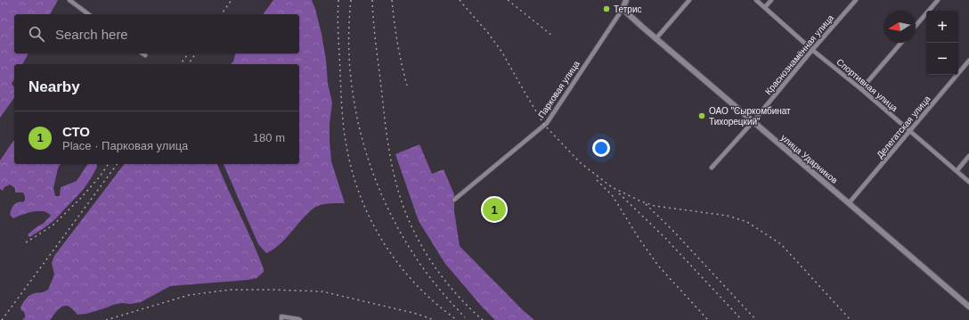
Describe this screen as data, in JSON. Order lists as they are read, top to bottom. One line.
{"streets":{"main road":["Парковая улица","улица Ударников"],"street":["Краснознамённая улица","Спортивная улица","Делегатская улица"]},"crossings":[["Краснознамённая улица","Спортивная улица"],["Краснознамённая улица","улица Ударников"],["Спортивная улица","Делегатская улица"],["Парковая улица","улица Ударников"],["Делегатская улица","улица Ударников"]],"places":["Тетрис","ОАО \"Сыркомбинат Тихорецкий\""],"north":"left","page":{"map_buttons":["+","−"],"search":"Search here","heading":"Nearby","list":[{"mark":"1","name":"СТО","note":"Place · Парковая улица","value":"180 m"}],"pins":"1"}}
